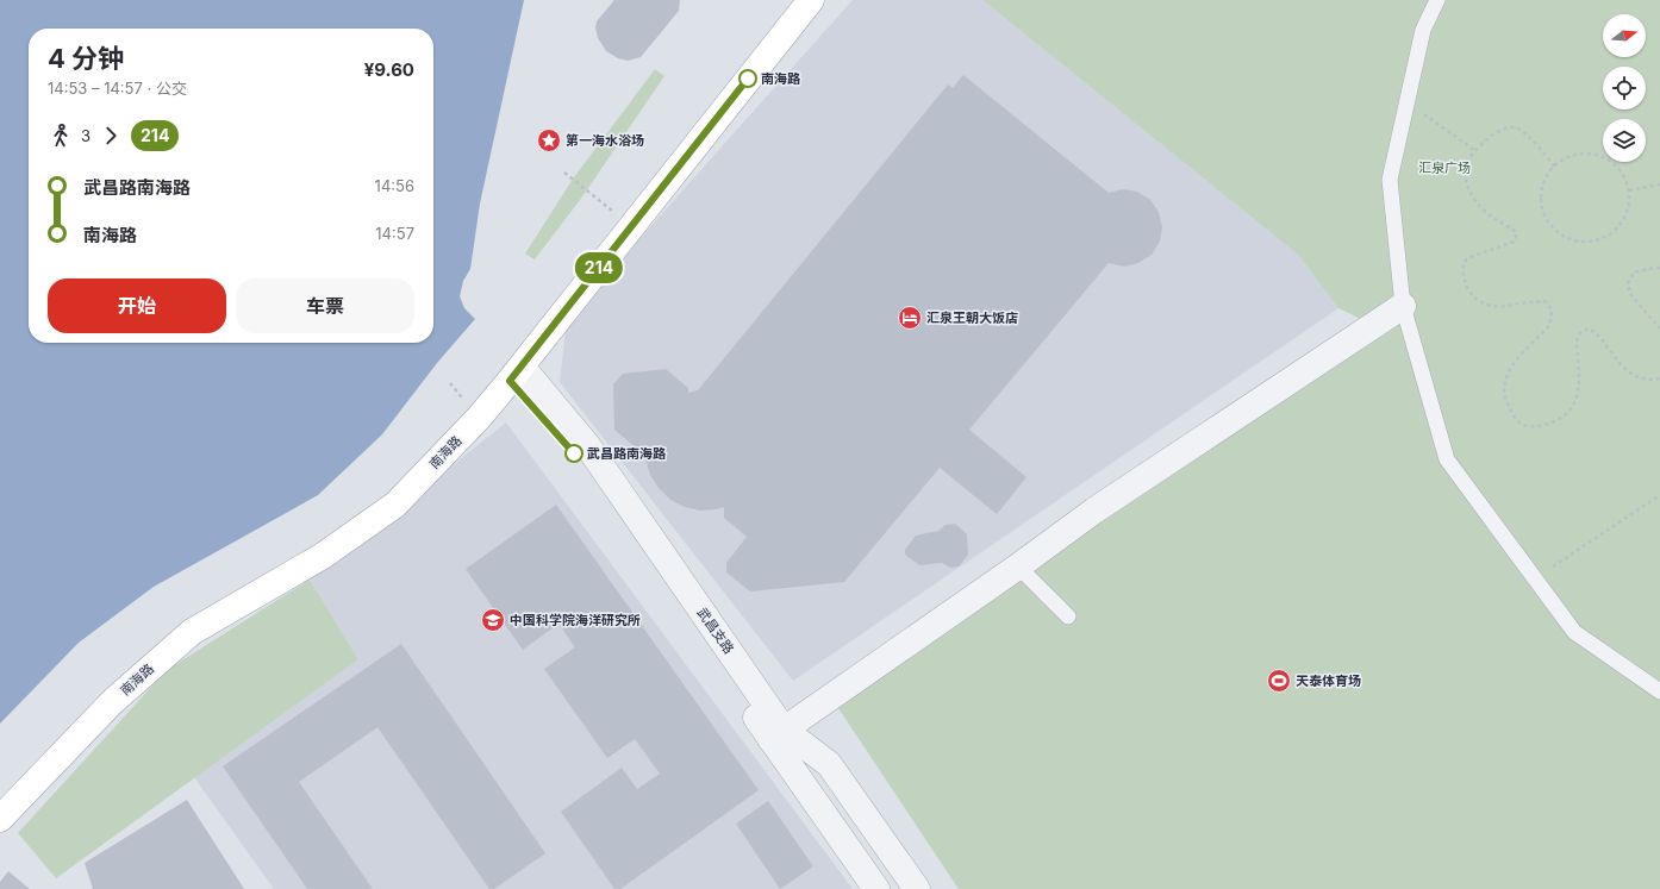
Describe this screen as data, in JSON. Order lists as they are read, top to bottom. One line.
{"streets":{"main road":["南海路"],"street":["武昌支路"]},"crossings":[["南海路","武昌支路"]],"parks":["汇泉广场"],"places":{"other":["南海路","武昌路南海路"],"place":["第一海水浴场"],"hotel":["汇泉王朝大饭店"],"school or university":["中国科学院海洋研究所"],"sports":["天泰体育场"]},"lines":["bus line 214"],"north":"right","page":{"on_map":"214","heading":["4 分钟","14:53 – 14:57 · 公交","¥9.60"],"legs":["3","214"],"list":[{"name":"武昌路南海路","value":"14:56"},{"name":"南海路","value":"14:57"}],"buttons":["开始","车票"]}}
